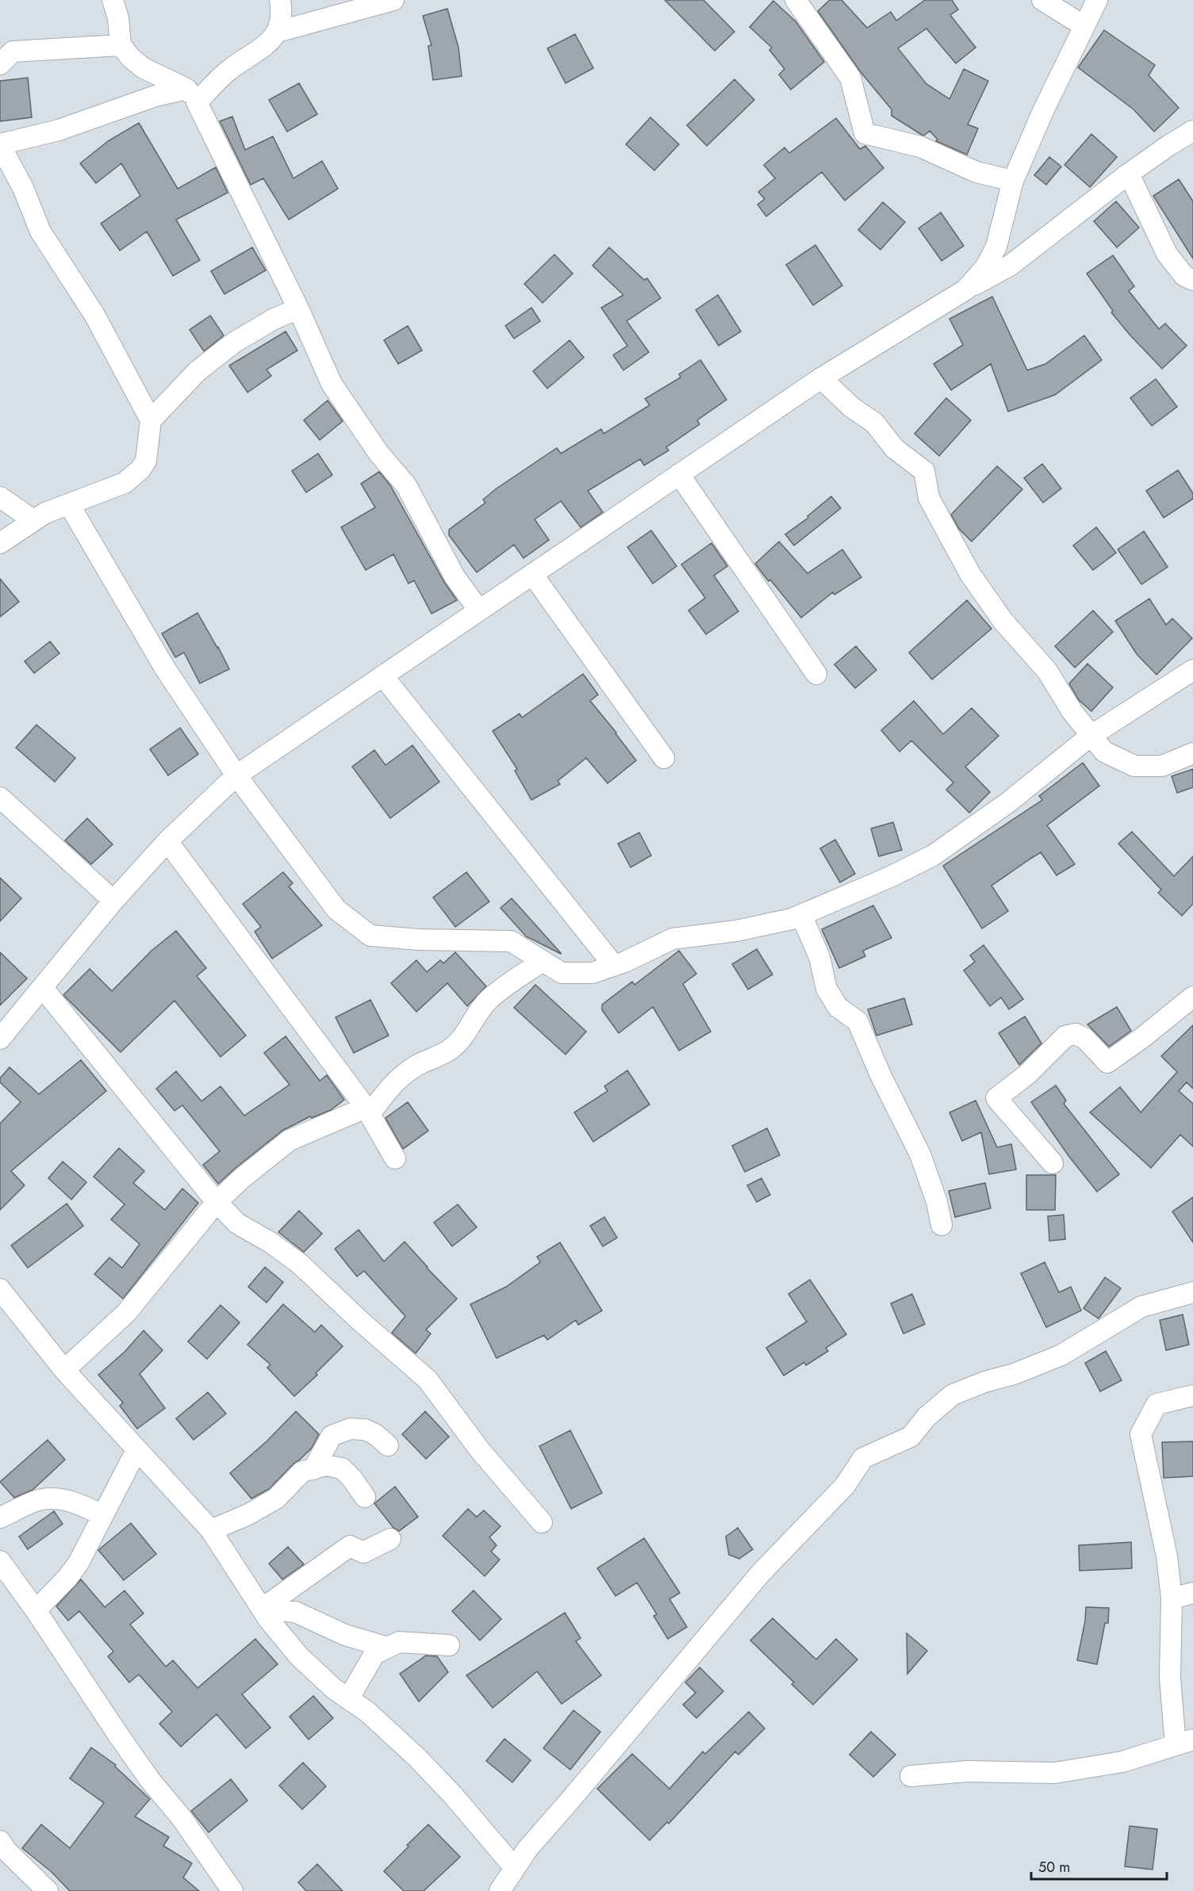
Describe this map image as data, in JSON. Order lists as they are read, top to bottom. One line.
{"scale_bar":"50 m"}
